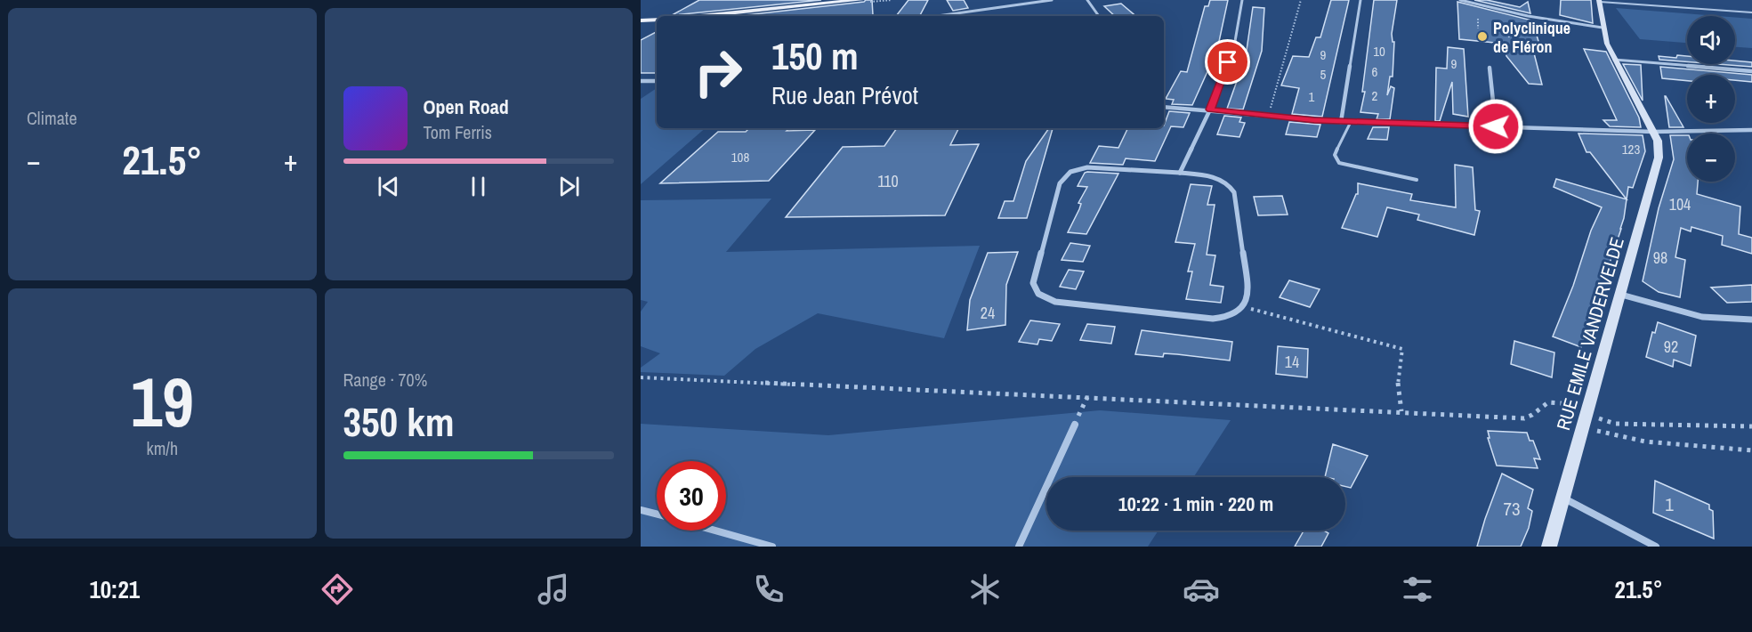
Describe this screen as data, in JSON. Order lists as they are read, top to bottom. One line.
{"streets":{"main road":["RUE EMILE VANDERVELDE"]},"places":["Polyclinique de Fléron"],"house_numbers":["10","9","9","6","5","2","1","123","108","110","104","98","24","92","14","1","73"],"page":{"tile":["Climate",["19","km/h"],["Range · 70%","350 km"]],"map_buttons":["+","−"],"turn":["150 m","Rue Jean Prévot"],"song":["Open Road","Tom Ferris"],"heat":["−","21.5°","+"],"limit":"30","trip":"10:22 · 1 min · 220 m","tabs":["10:21","21.5°"]}}
